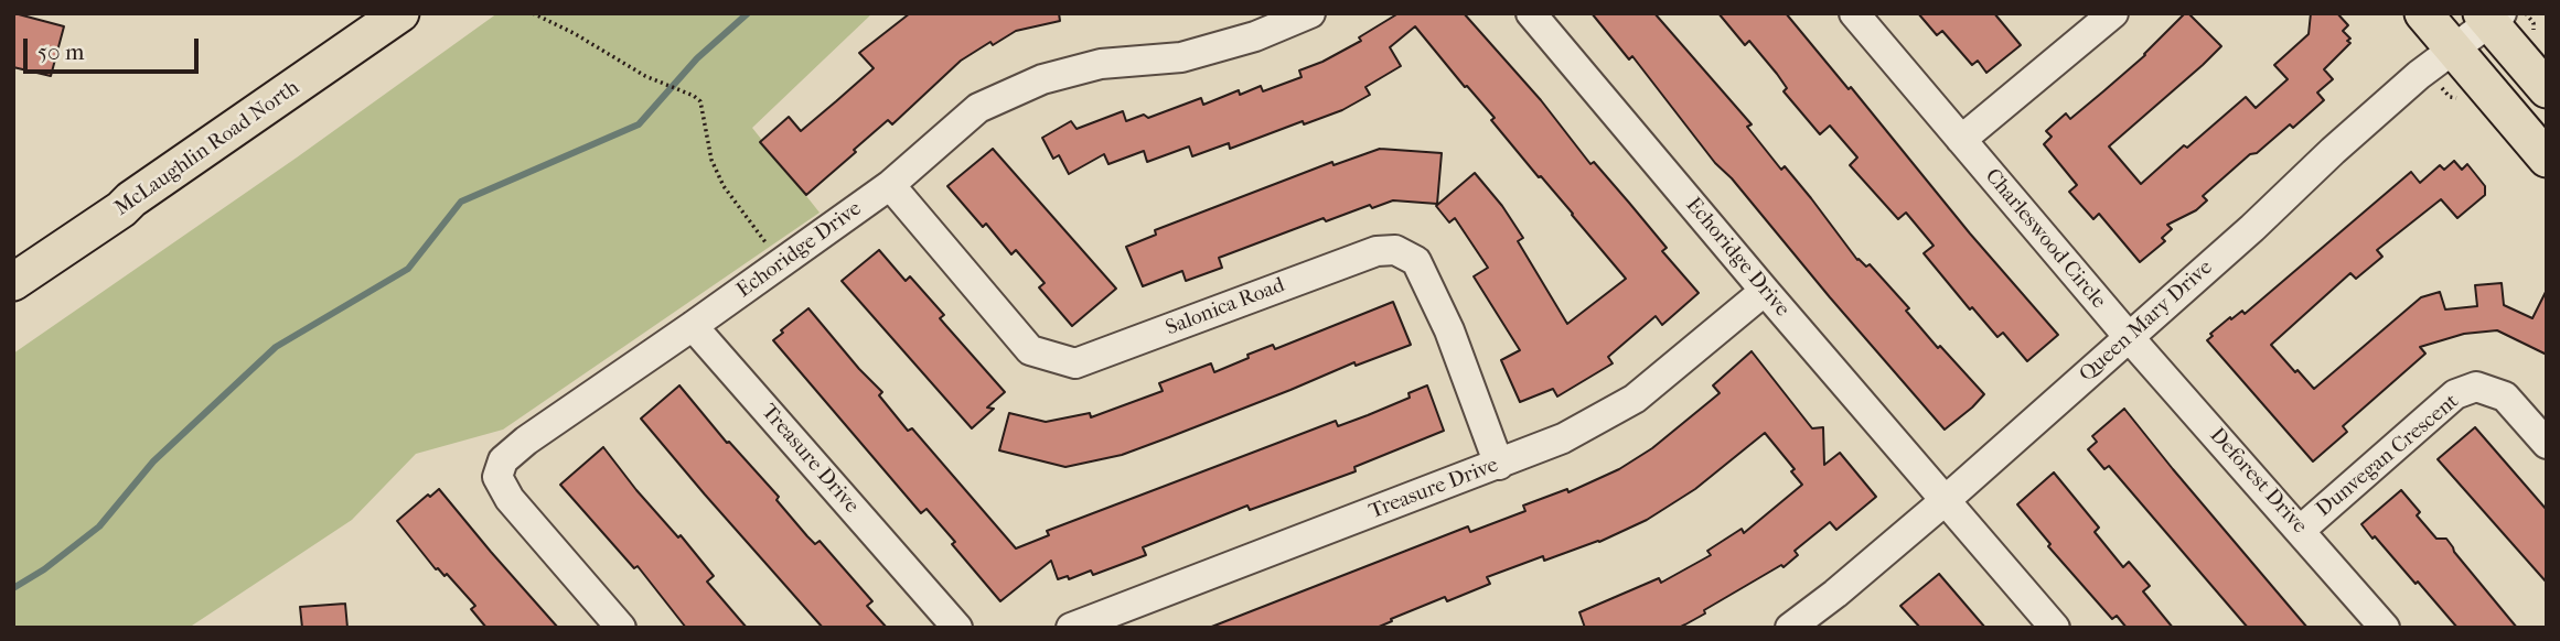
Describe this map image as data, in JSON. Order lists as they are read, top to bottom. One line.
{"streets":{"main road":["McLaughlin Road North"],"street":["Charleswood Circle","Echoridge Drive","Salonica Road","Queen Mary Drive","Dunvegan Crescent","Treasure Drive","Deforest Drive"]},"crossings":[["Charleswood Circle","Queen Mary Drive"],["Charleswood Circle","Deforest Drive"],["Echoridge Drive","Salonica Road"],["Echoridge Drive","Queen Mary Drive"],["Echoridge Drive","Treasure Drive"],["Salonica Road","Treasure Drive"],["Queen Mary Drive","Deforest Drive"],["Dunvegan Crescent","Deforest Drive"]],"scale_bar":"50 m"}
